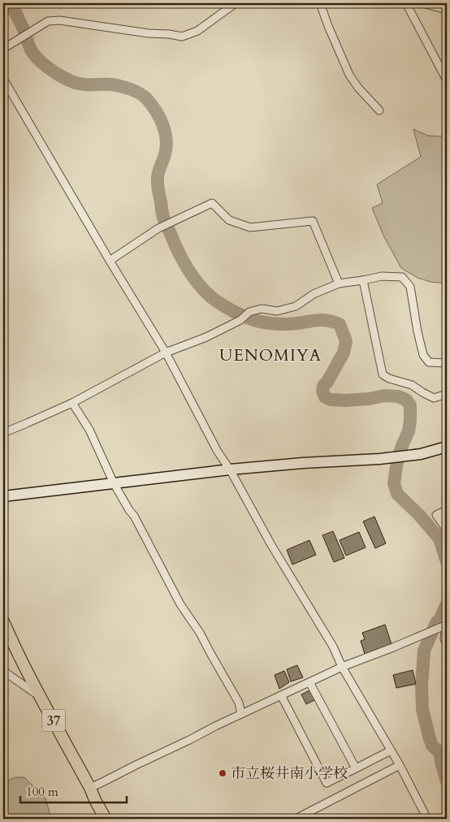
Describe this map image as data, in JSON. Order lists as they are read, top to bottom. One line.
{"streets":{"main road":["37"]},"districts":["UENOMIYA"],"places":["市立桜井南小学校"],"scale_bar":"100 m"}
